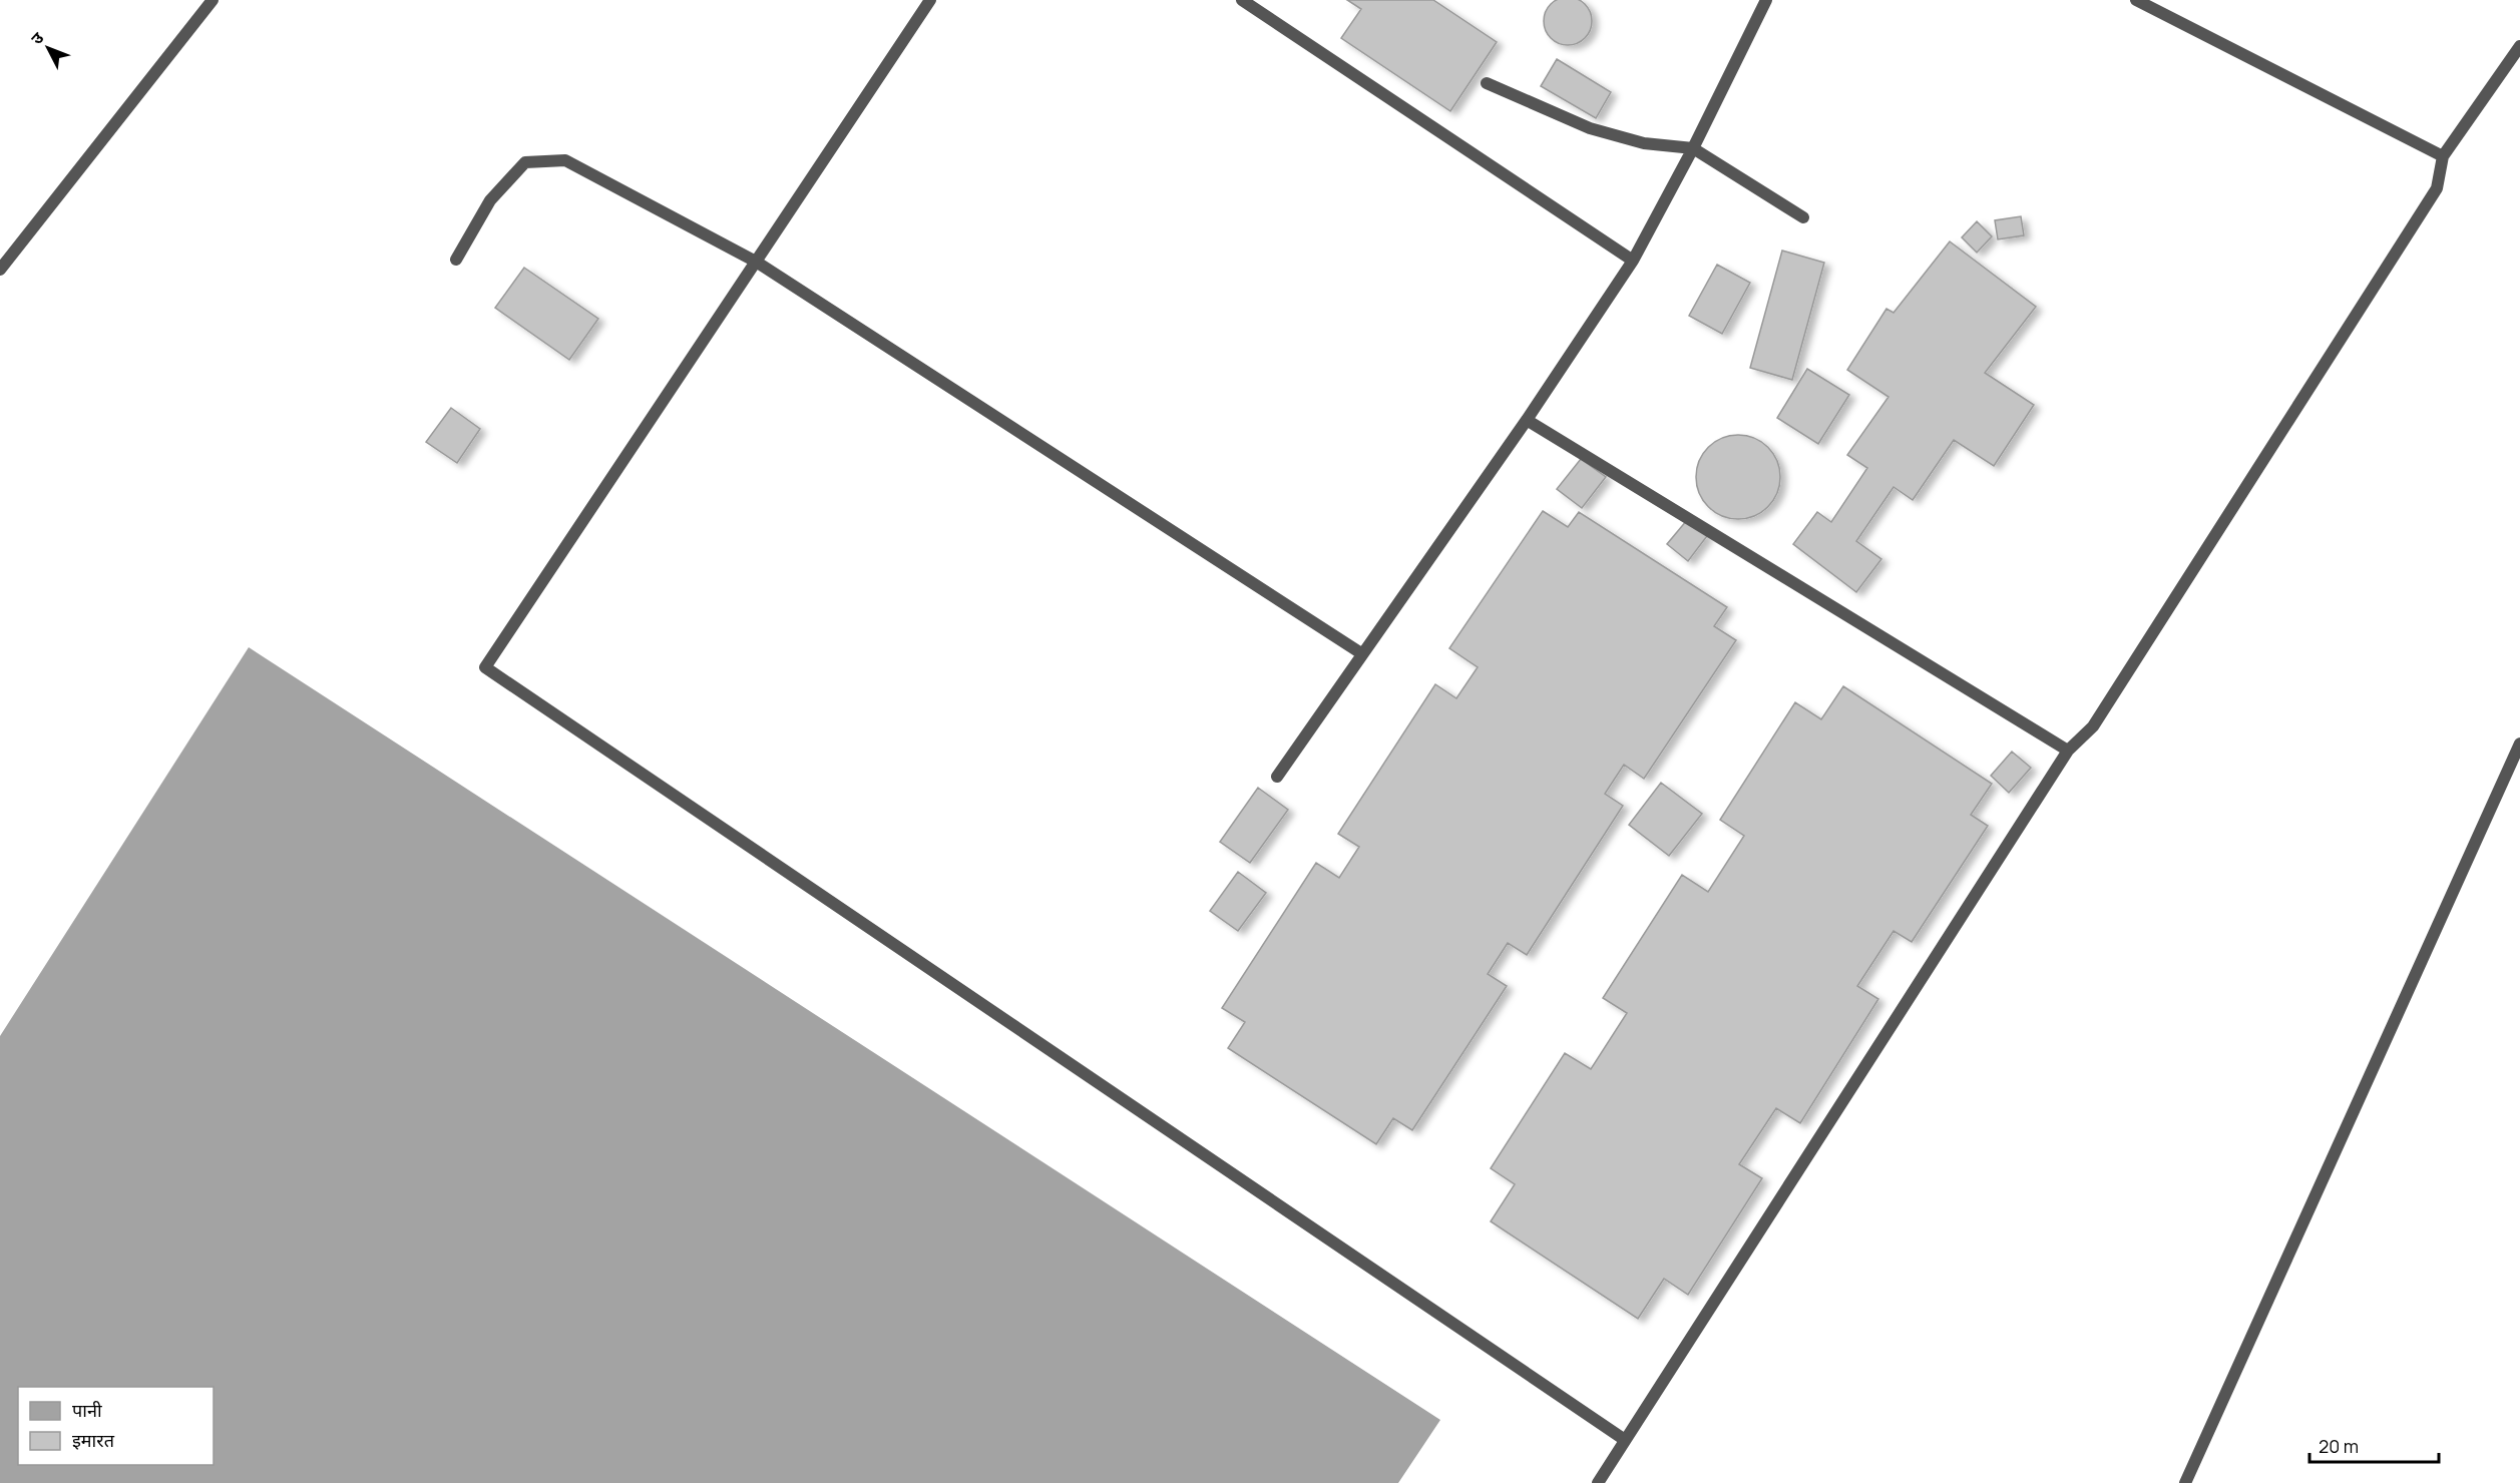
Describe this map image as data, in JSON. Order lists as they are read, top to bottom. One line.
{"legend":["पानी","इमारत"],"scale_bar":"20 m","north":"top left"}
